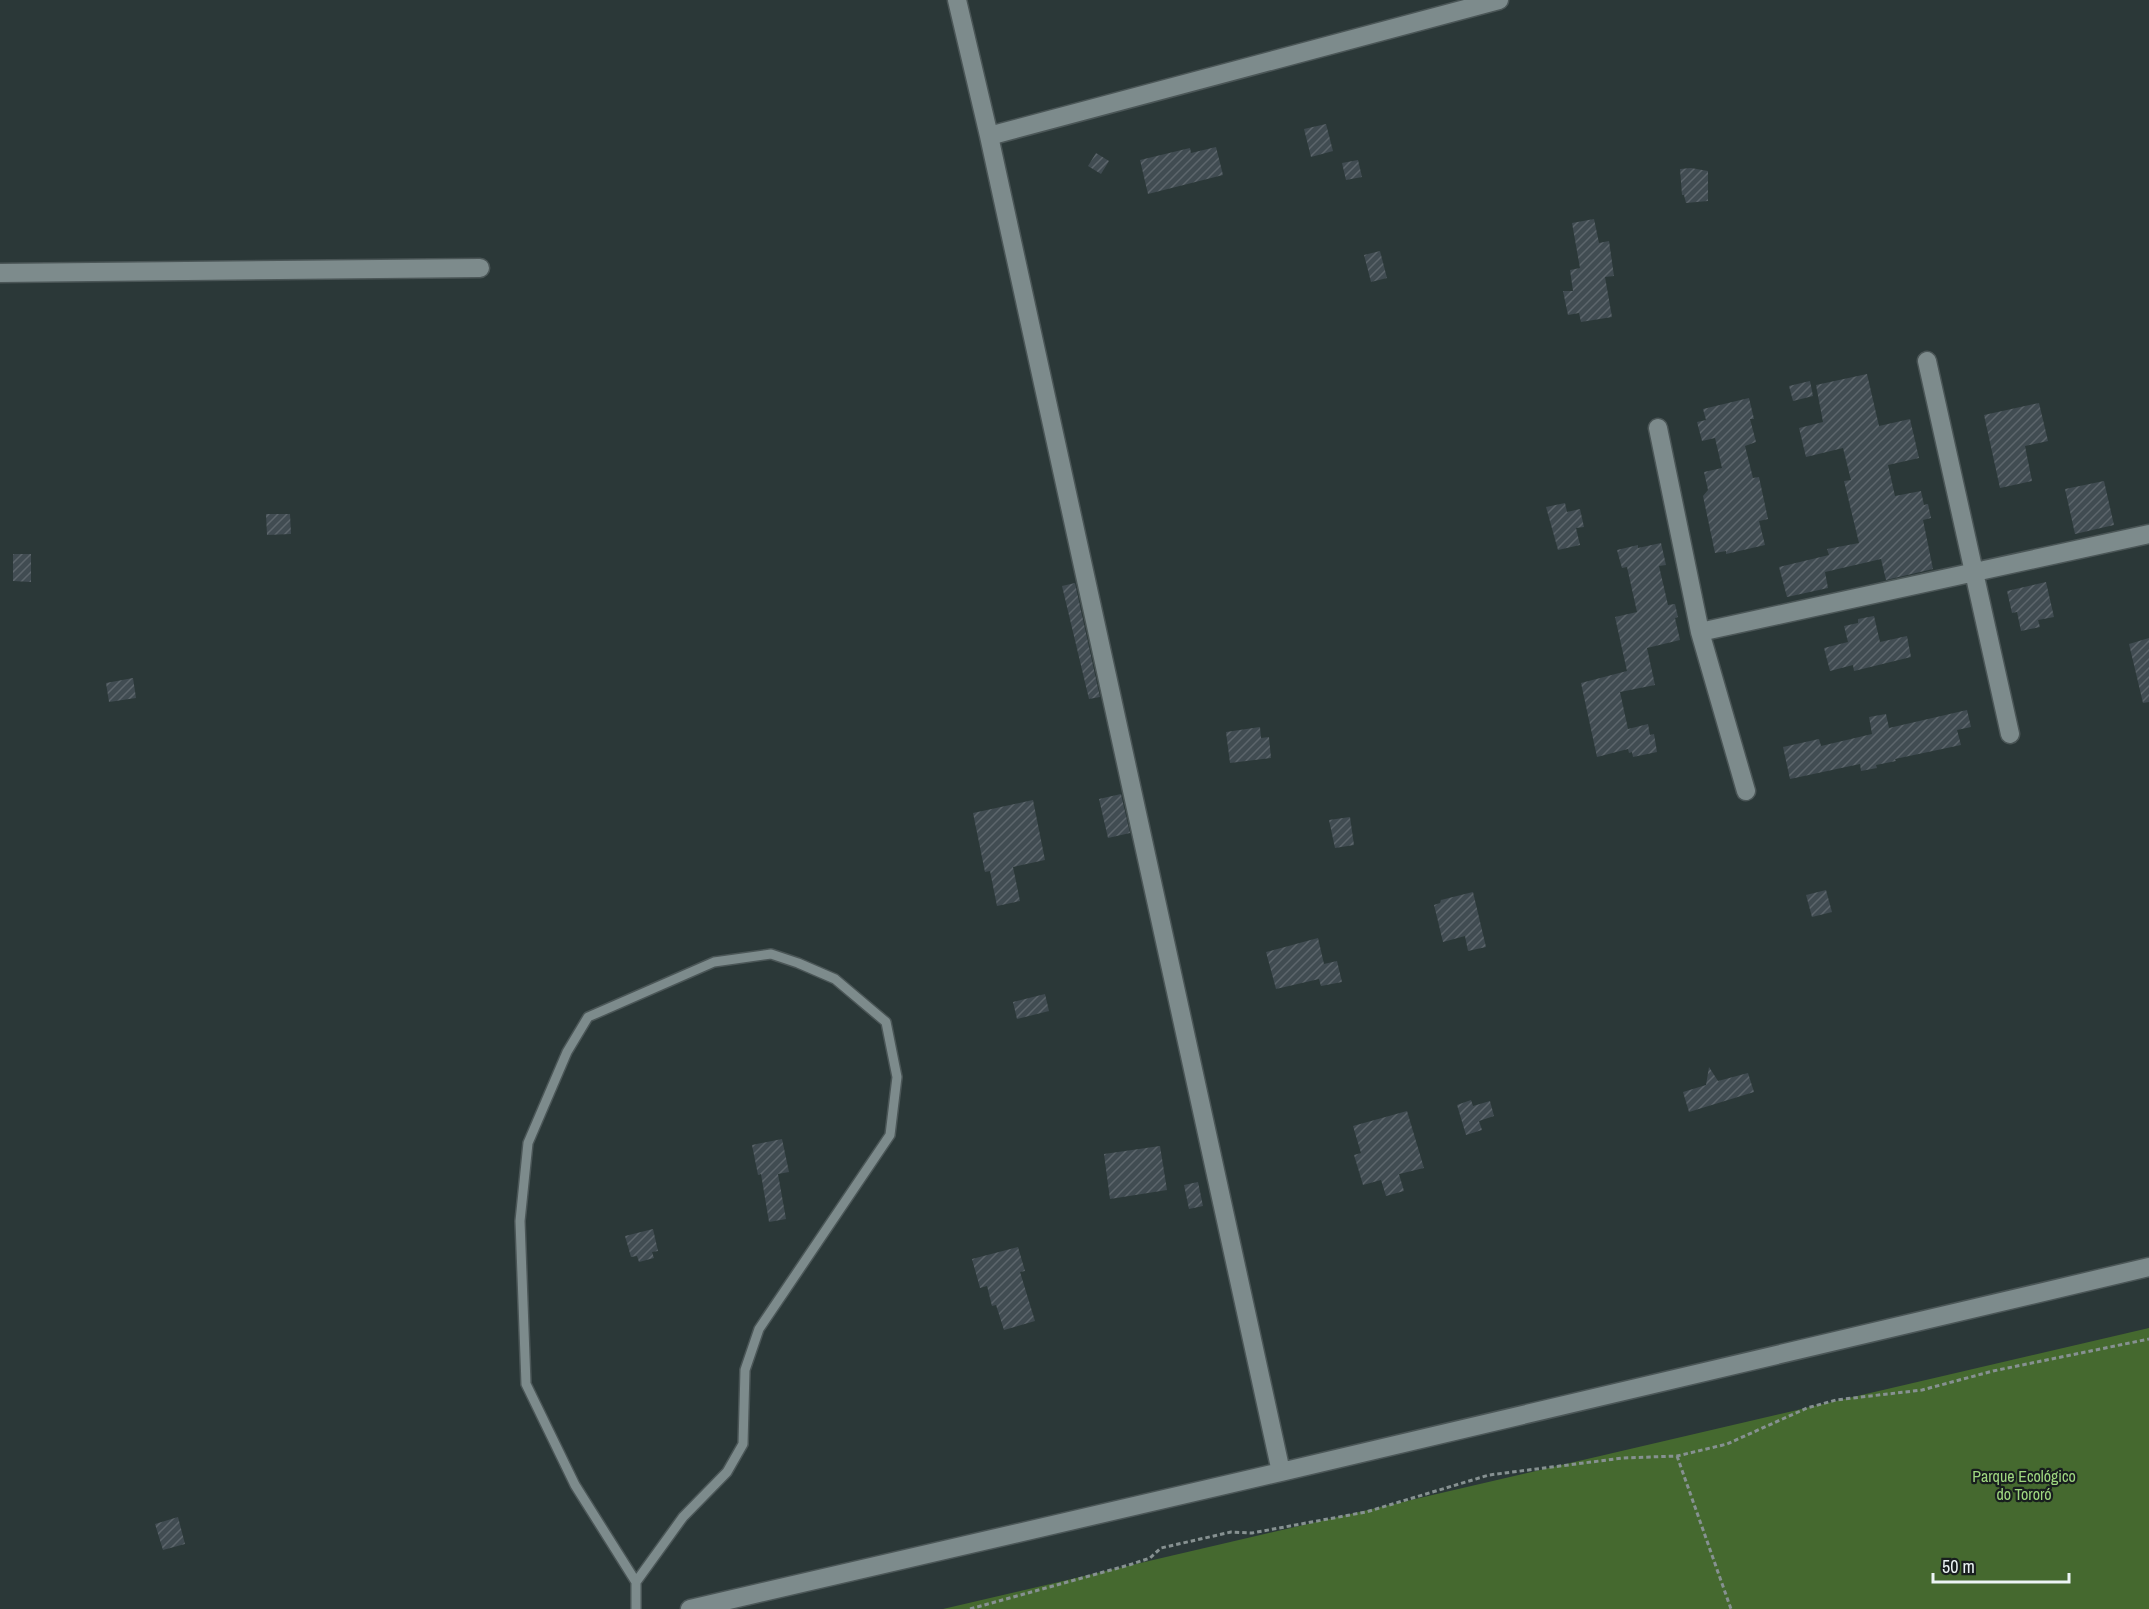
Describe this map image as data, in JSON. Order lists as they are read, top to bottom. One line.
{"parks":["Parque Ecológico do Tororó"],"scale_bar":"50 m"}
